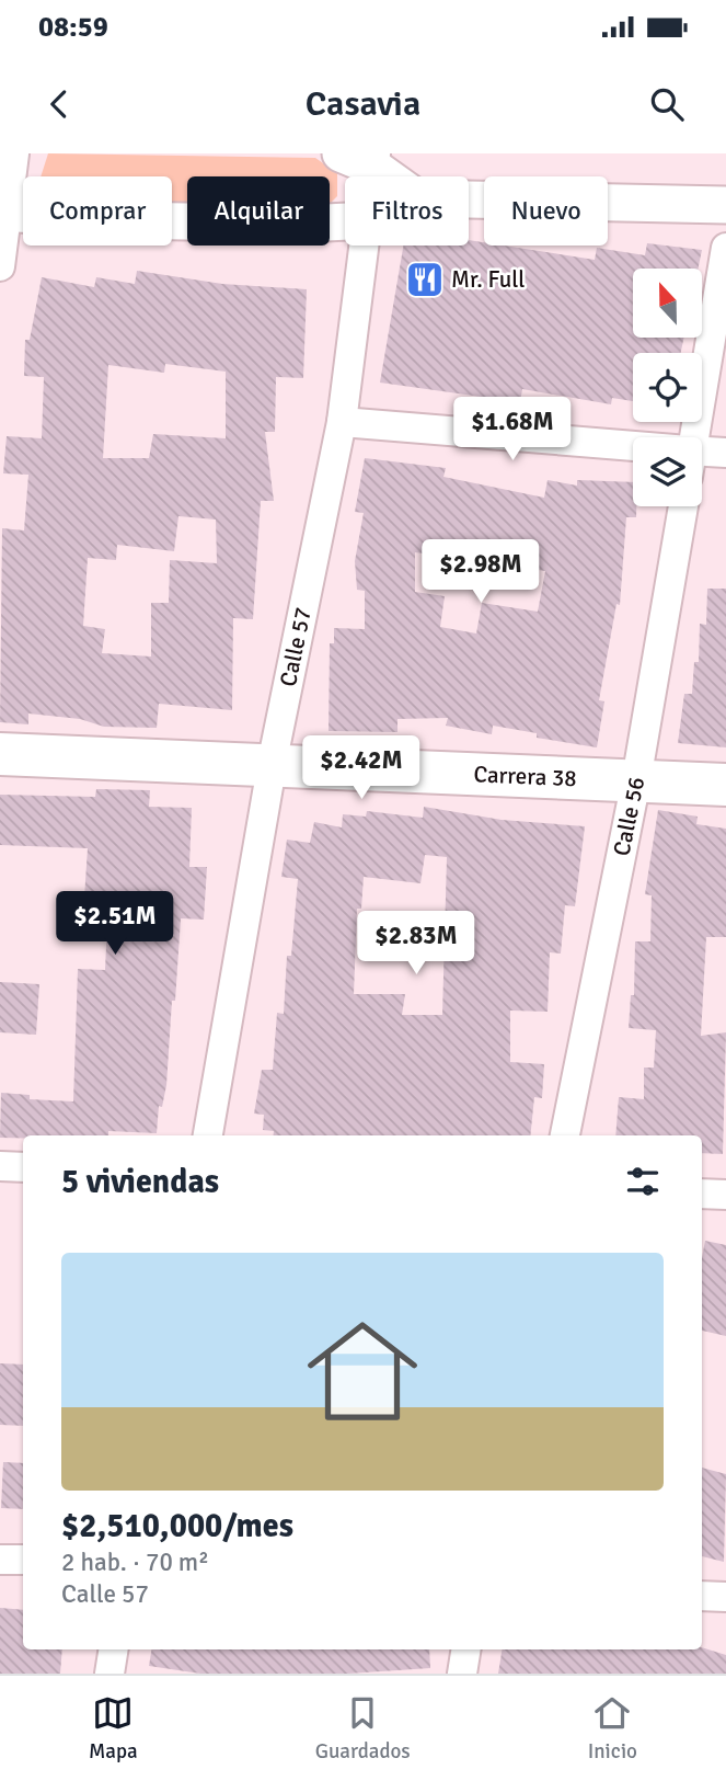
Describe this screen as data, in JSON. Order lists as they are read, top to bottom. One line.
{"streets":{"main road":["Carrera 38"],"street":["Calle 57","Calle 56"]},"crossings":[["Calle 57","Carrera 38"],["Carrera 38","Calle 56"]],"places":{"restaurant":["Mr. Full"]},"north":"top","page":{"status":"08:59","header":"Casavia","chip":["Comprar","Alquilar","Filtros","Nuevo"],"price":["$1.68M","$2.98M","$2.42M","$2.51M","$2.83M"],"heading":"5 viviendas","list":[{"name":"$2,510,000/mes","note":"2 hab. · 70 m² · Calle 57"}],"tabs":["Mapa","Guardados","Inicio"]}}
